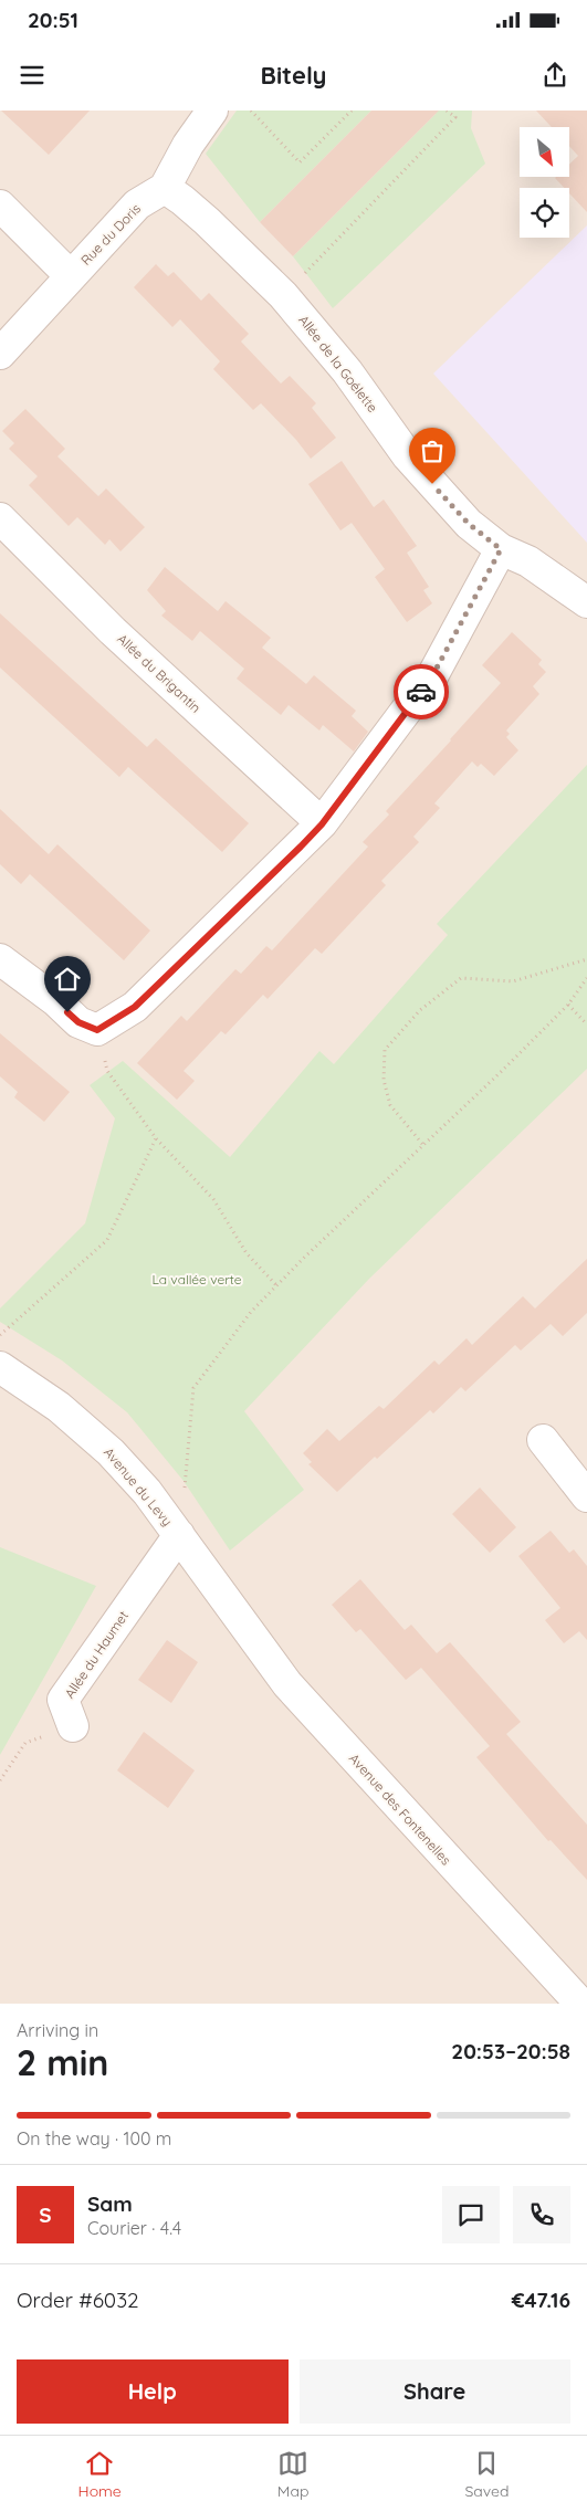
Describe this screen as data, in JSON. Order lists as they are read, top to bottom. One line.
{"streets":{"street":["Rue du Doris","Allée de la Goélette","Allée du Brigantin","Avenue du Levy","Allée du Haumet","Avenue des Fontenelles"]},"crossings":[["Rue du Doris","Allée de la Goélette"],["Avenue du Levy","Allée du Haumet"],["Avenue du Levy","Avenue des Fontenelles"]],"parks":["La vallée verte"],"north":"bottom right","page":{"status":"20:51","header":"Bitely","heading":["2 min","Arriving in","20:53–20:58"],"panel":["Sam","Courier · 4.4","Order #6032","€47.16"],"bar":"On the way · 100 m","round":"S","buttons":["Help","Share"],"tabs":["Home","Map","Saved"]}}
